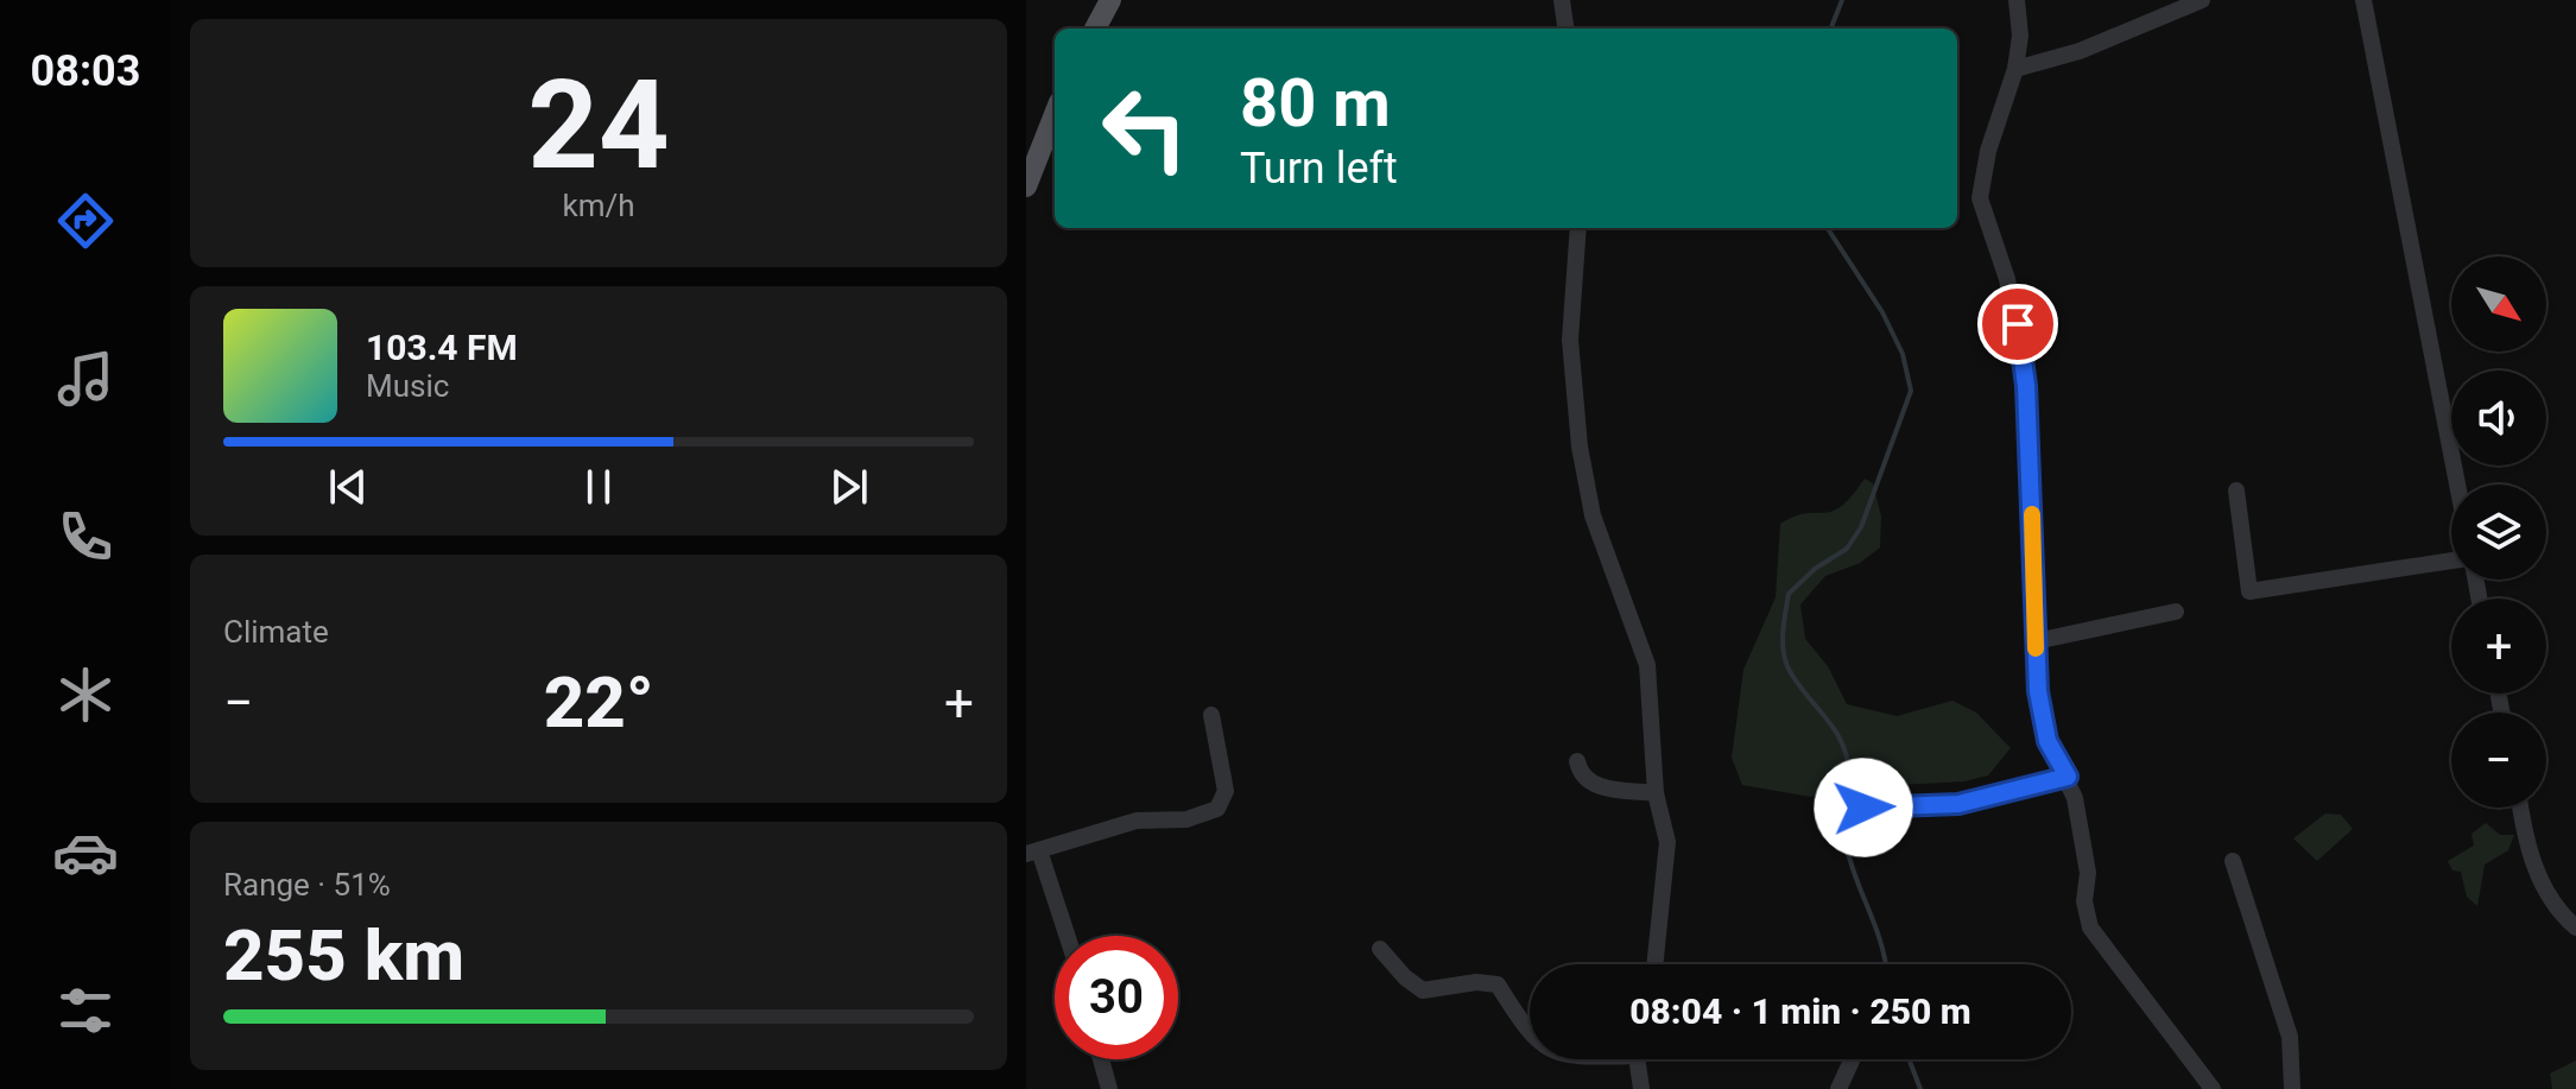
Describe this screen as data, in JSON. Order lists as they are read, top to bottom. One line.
{"north":"bottom right","page":{"tabs":"08:03","tile":[["24","km/h"],"Climate",["Range · 51%","255 km"]],"turn":["80 m","Turn left"],"map_buttons":["+","−"],"song":["103.4 FM","Music"],"heat":["−","22°","+"],"limit":"30","trip":"08:04 · 1 min · 250 m"}}
